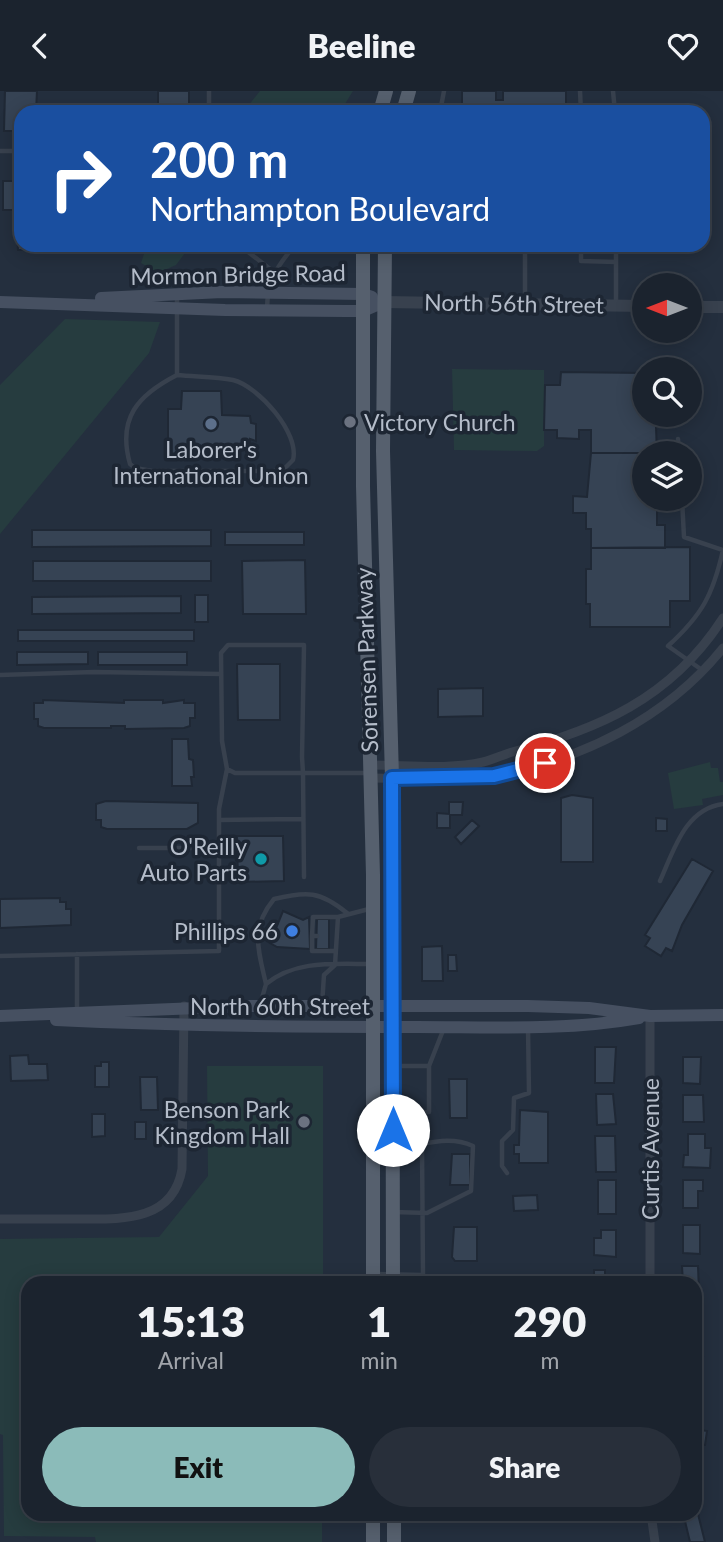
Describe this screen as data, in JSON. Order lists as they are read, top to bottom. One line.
{"streets":{"main road":["Mormon Bridge Road","Sorensen Parkway","North 60th Street"],"street":["North 56th Street","Curtis Avenue"]},"crossings":[["Mormon Bridge Road","North 56th Street"],["Mormon Bridge Road","Sorensen Parkway"],["North 56th Street","Sorensen Parkway"],["Sorensen Parkway","North 60th Street"],["North 60th Street","Curtis Avenue"]],"places":["Victory Church","Laborer's International Union","O'Reilly Auto Parts","Phillips 66","Benson Park Kingdom Hall"],"north":"left","page":{"header":"Beeline","turn":["200 m","Northampton Boulevard"],"eta":["15:13","Arrival","1","min","290","m"],"buttons":["Exit","Share"]}}
